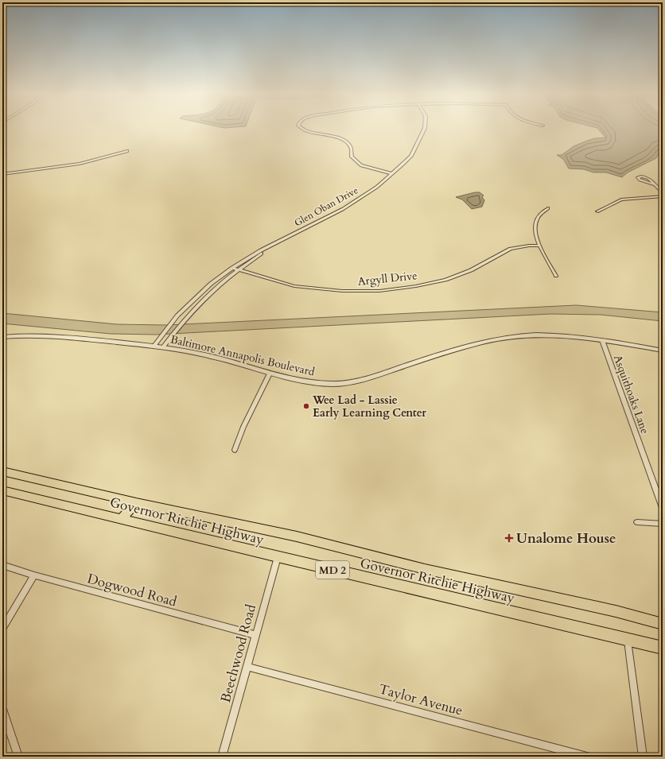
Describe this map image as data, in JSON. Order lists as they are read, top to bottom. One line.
{"streets":{"highway":["Governor Ritchie Highway","MD 2"],"street":["Glen Oban Drive","Argyll Drive","Baltimore Annapolis Boulevard","Asquithoaks Lane","Dogwood Road","Beechwood Road","Taylor Avenue"]},"crossings":[["Glen Oban Drive","Argyll Drive"],["Glen Oban Drive","Baltimore Annapolis Boulevard"],["Baltimore Annapolis Boulevard","Asquithoaks Lane"],["Governor Ritchie Highway","Beechwood Road"],["Dogwood Road","Beechwood Road"],["Beechwood Road","Taylor Avenue"]],"places":{"other":["Wee Lad - Lassie Early Learning Center"],"health":["Unalome House"]}}
